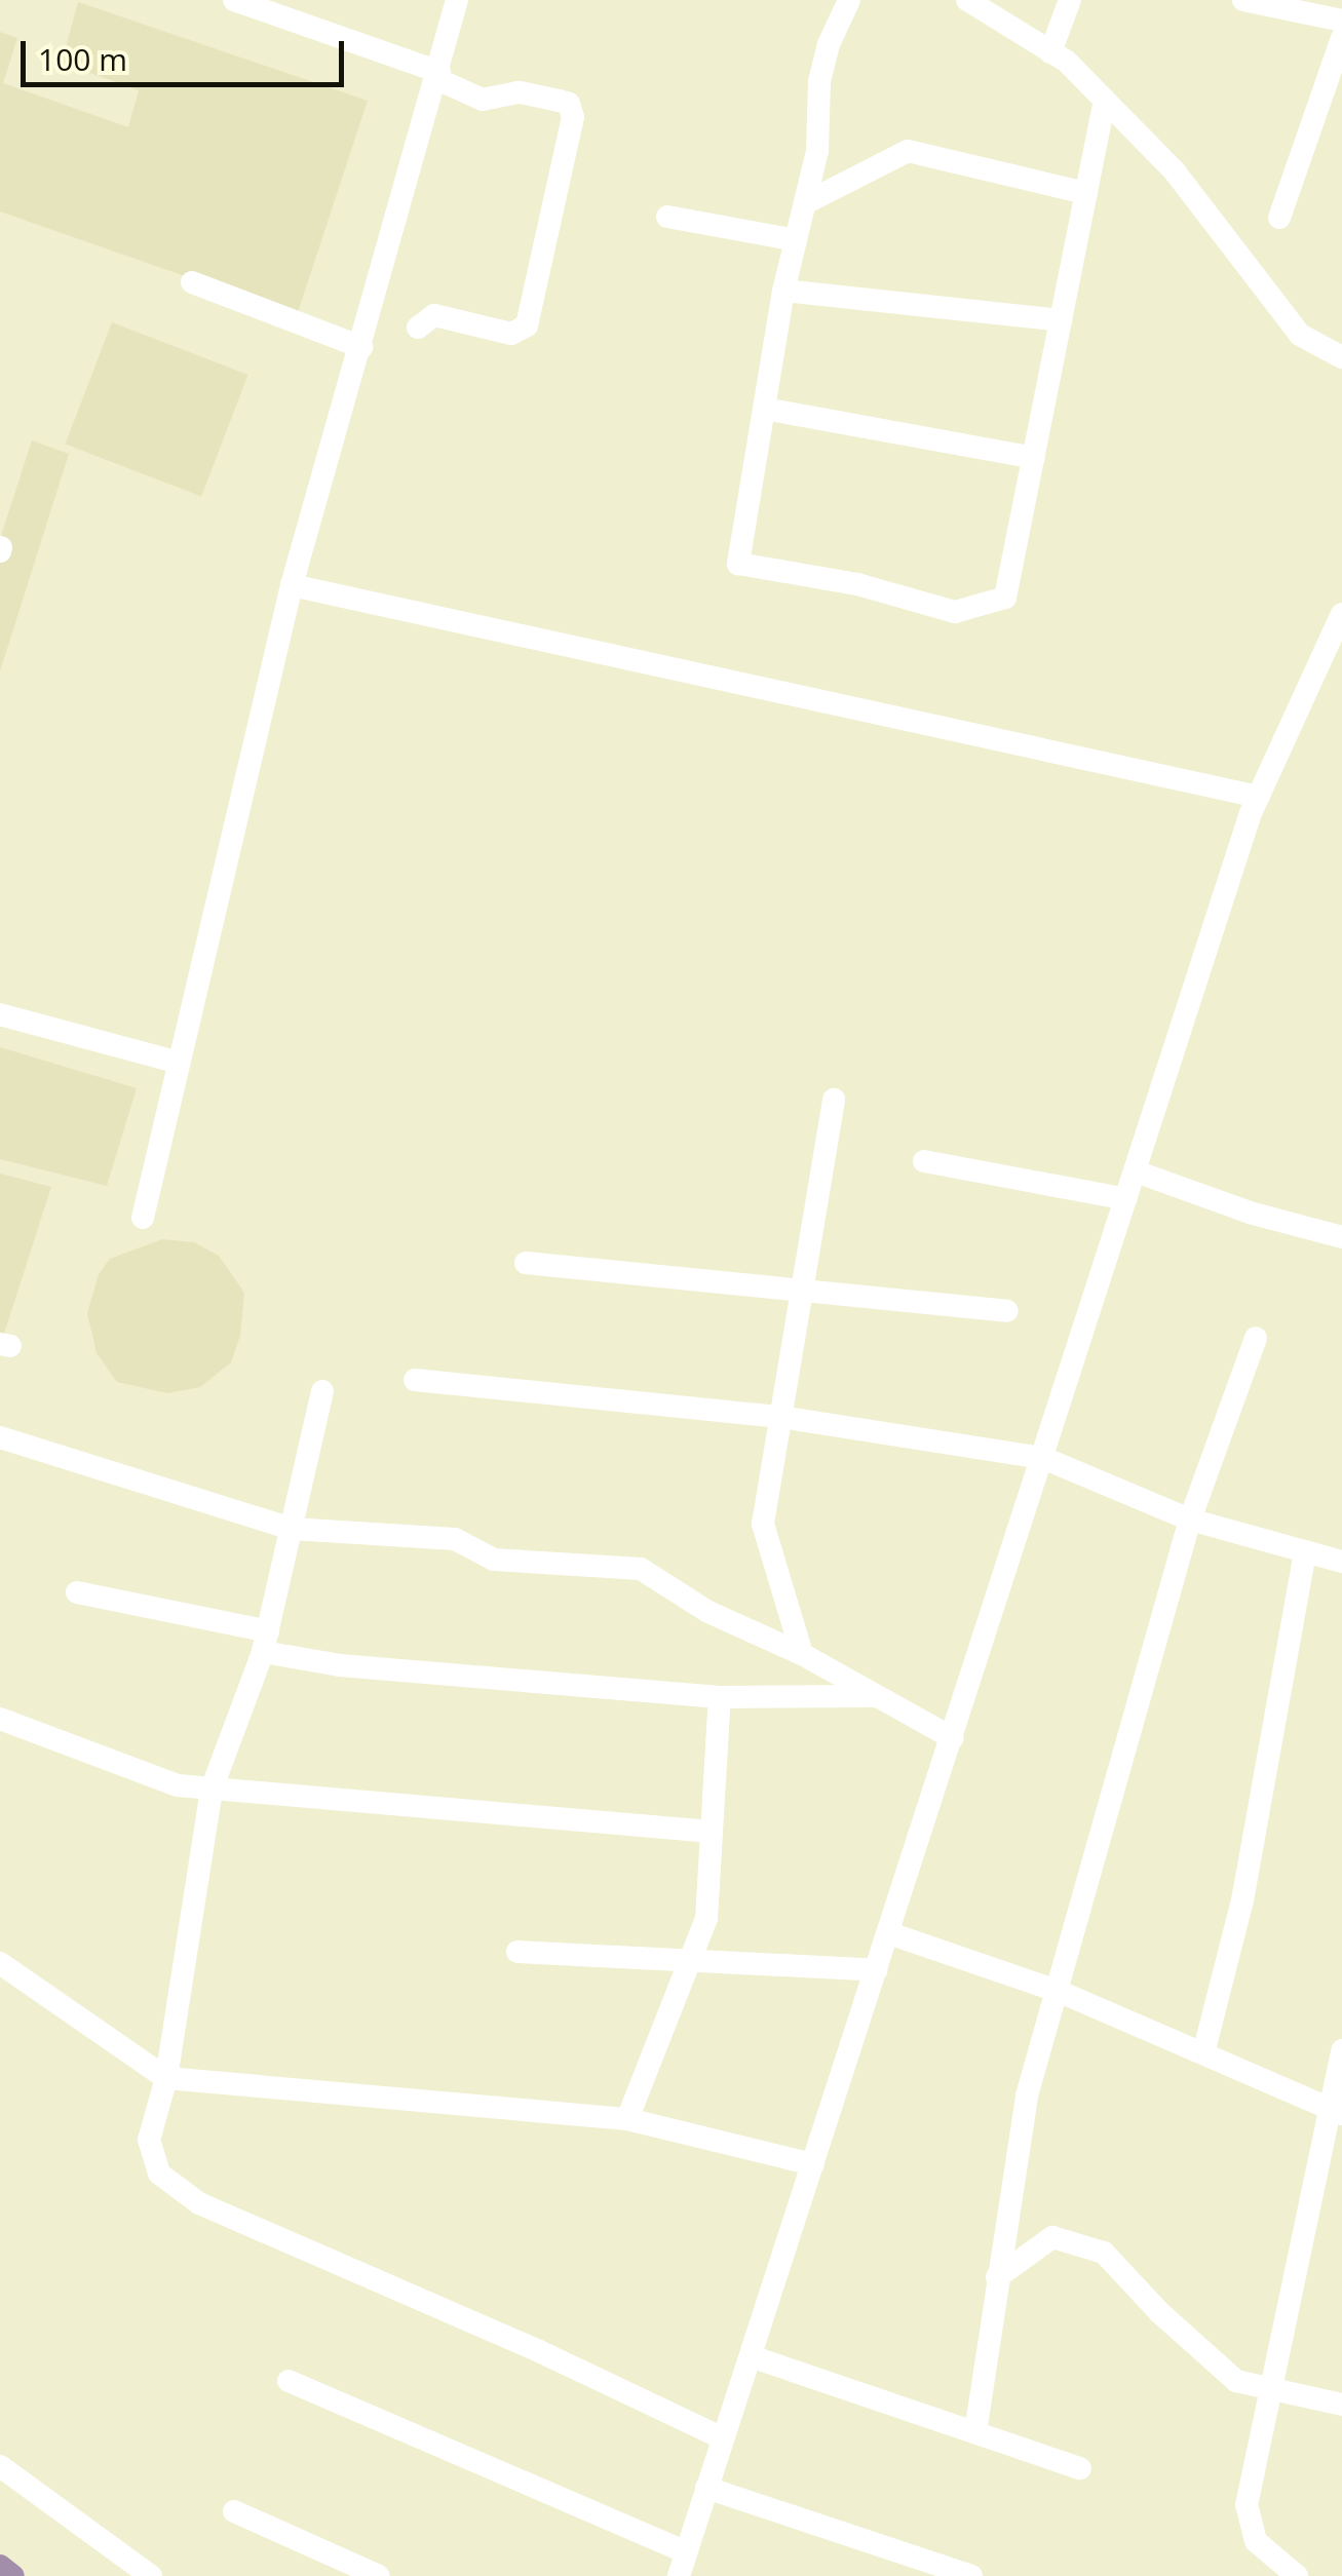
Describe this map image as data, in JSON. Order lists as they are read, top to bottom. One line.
{"scale_bar":"100 m"}
